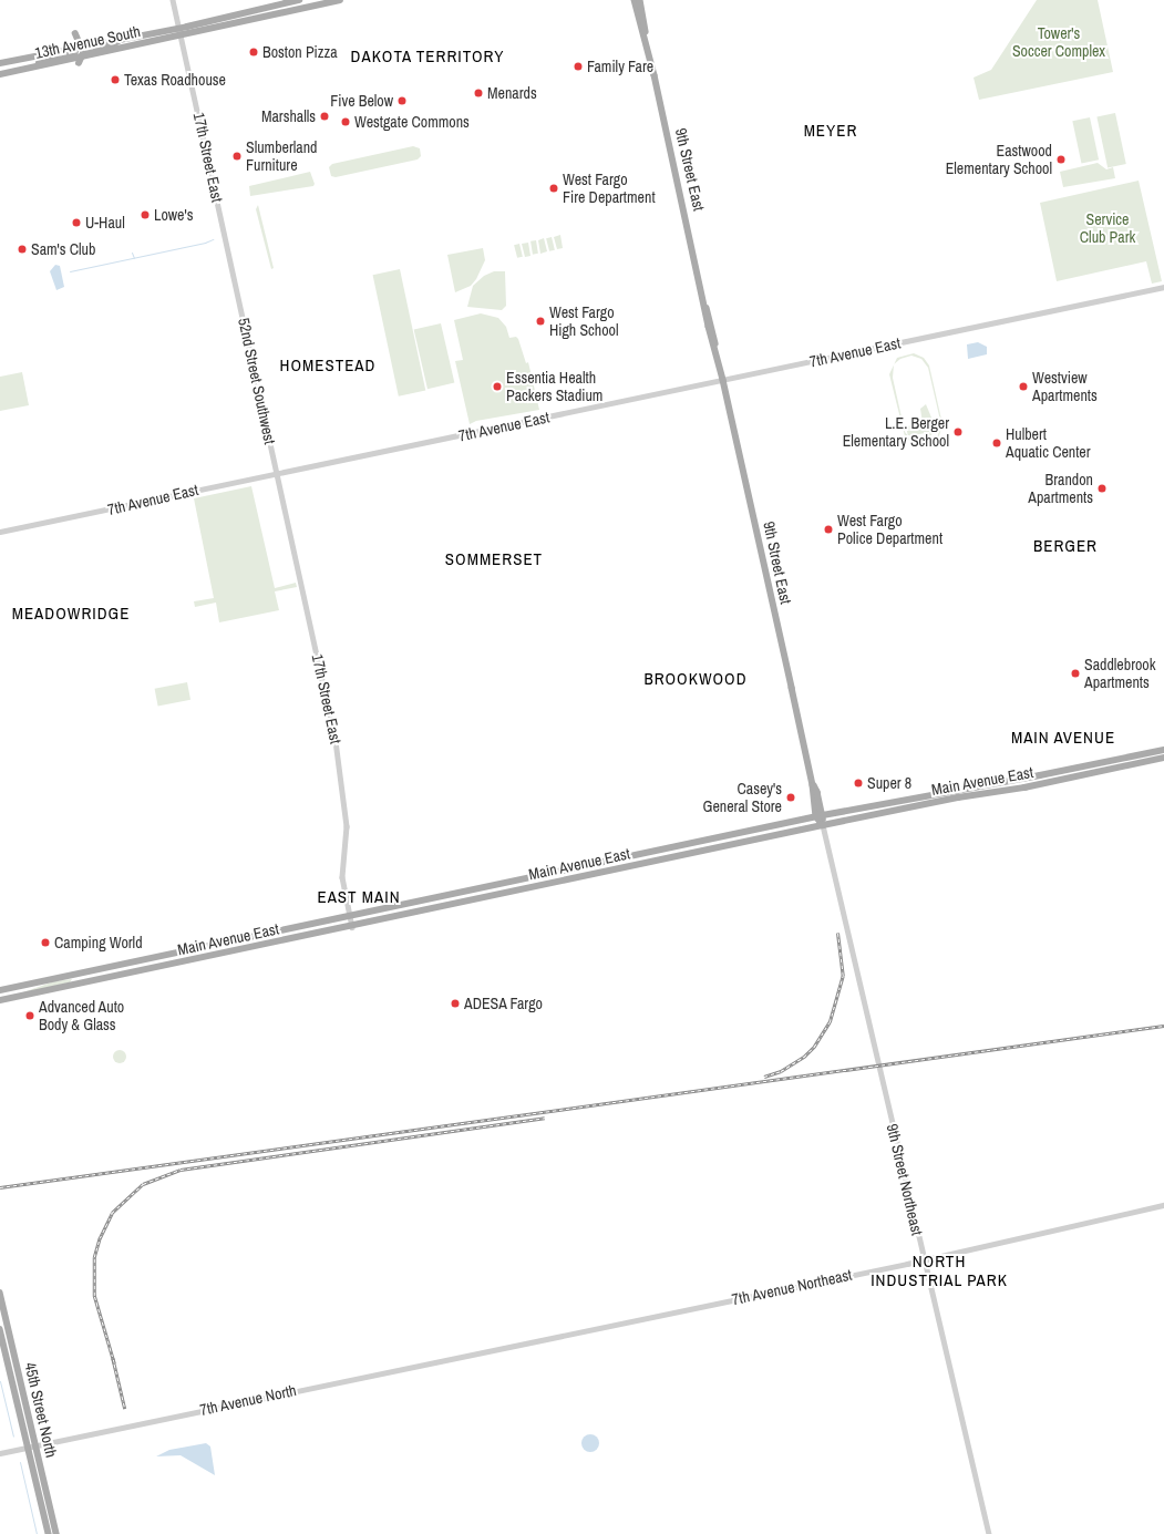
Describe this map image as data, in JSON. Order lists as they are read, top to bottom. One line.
{"streets":{"main road":["13th Avenue South","9th Street East","Main Avenue East","45th Street North"],"street":["17th Street East","7th Avenue East","52nd Street Southwest","9th Street Northeast","7th Avenue Northeast","7th Avenue North"]},"crossings":[["13th Avenue South","17th Street East"],["17th Street East","7th Avenue East"],["17th Street East","52nd Street Southwest"],["17th Street East","Main Avenue East"],["9th Street East","7th Avenue East"],["9th Street East","Main Avenue East"],["9th Street East","9th Street Northeast"],["7th Avenue East","52nd Street Southwest"],["Main Avenue East","9th Street Northeast"],["9th Street Northeast","7th Avenue Northeast"],["7th Avenue Northeast","7th Avenue North"],["7th Avenue North","45th Street North"]],"districts":["DAKOTA TERRITORY","MEYER","HOMESTEAD","BERGER","SOMMERSET","MEADOWRIDGE","BROOKWOOD","MAIN AVENUE","EAST MAIN","NORTH INDUSTRIAL PARK"],"parks":["Tower's Soccer Complex","Service Club Park"],"places":["Boston Pizza","Family Fare","Texas Roadhouse","Menards","Five Below","Marshalls","Westgate Commons","Slumberland Furniture","Eastwood Elementary School","West Fargo Fire Department","Lowe's","U-Haul","Sam's Club","West Fargo High School","Essentia Health Packers Stadium","Westview Apartments","L.E. Berger Elementary School","Hulbert Aquatic Center","Brandon Apartments","West Fargo Police Department","Saddlebrook Apartments","Super 8","Casey's General Store","Camping World","ADESA Fargo","Advanced Auto Body & Glass"]}
